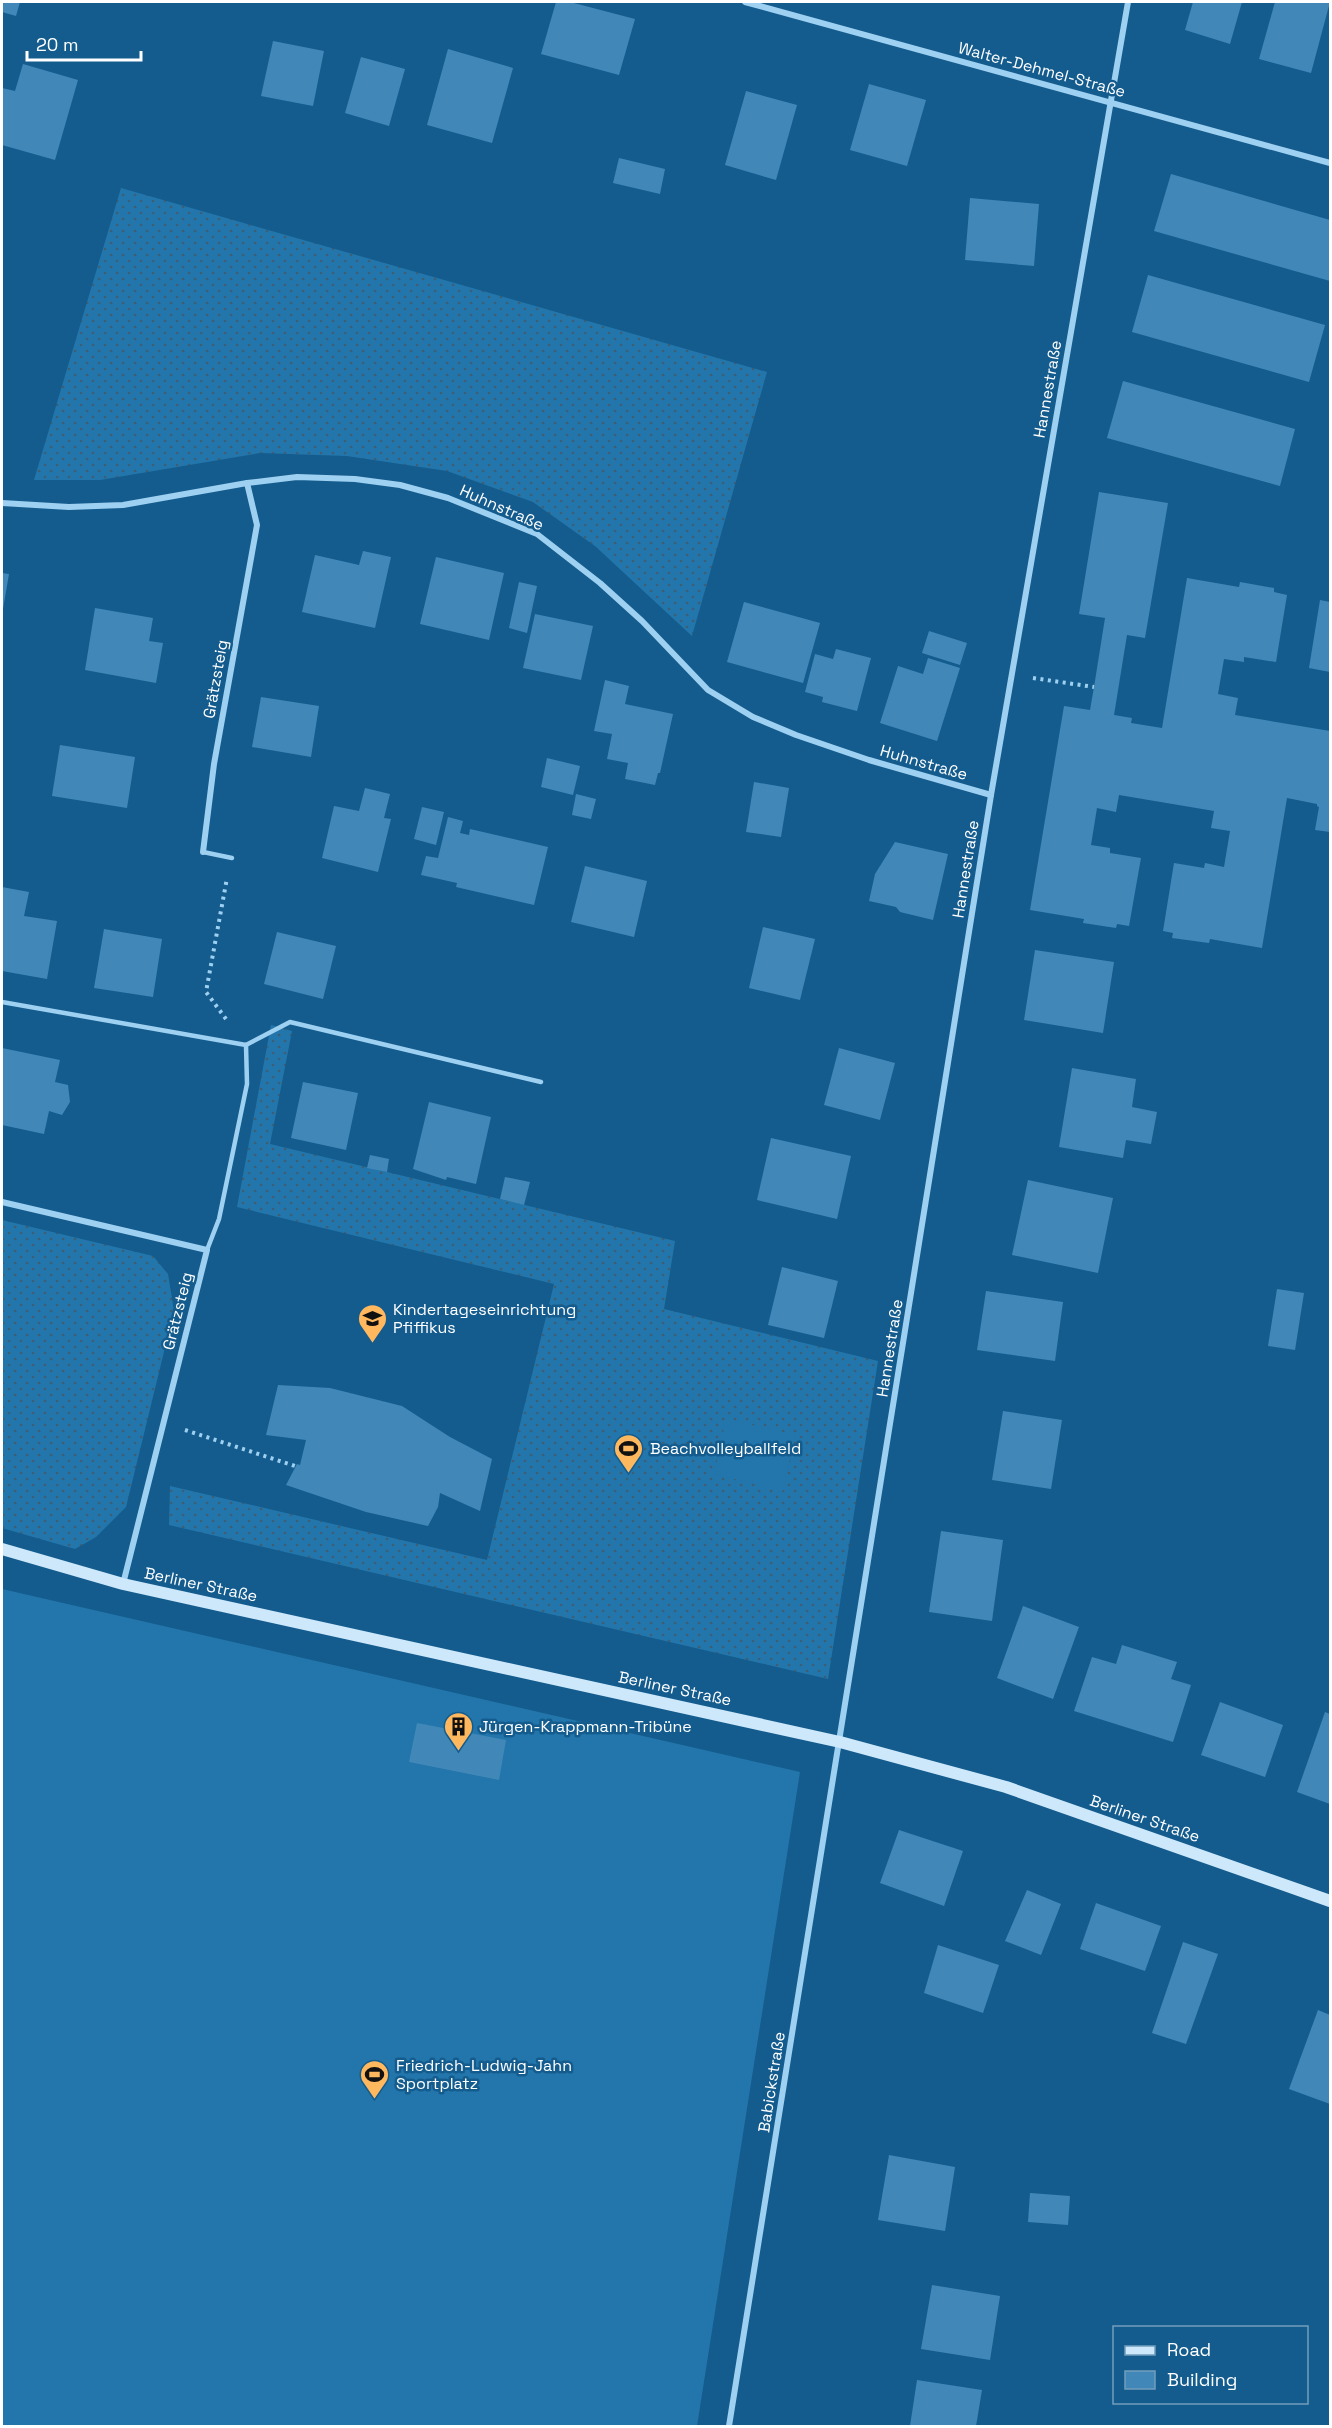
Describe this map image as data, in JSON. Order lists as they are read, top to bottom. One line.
{"streets":{"street":["Walter-Dehmel-Straße","Hannestraße","Huhnstraße","Grätzsteig","Berliner Straße","Babickstraße"]},"crossings":[["Walter-Dehmel-Straße","Hannestraße"],["Hannestraße","Huhnstraße"],["Hannestraße","Berliner Straße"],["Hannestraße","Babickstraße"],["Huhnstraße","Grätzsteig"],["Grätzsteig","Berliner Straße"],["Berliner Straße","Babickstraße"]],"places":{"school or university":["Kindertageseinrichtung Pfiffikus"],"sports":["Beachvolleyballfeld","Friedrich-Ludwig-Jahn Sportplatz"],"building":["Jürgen-Krappmann-Tribüne"]},"legend":["Road","Building"],"scale_bar":"20 m"}
